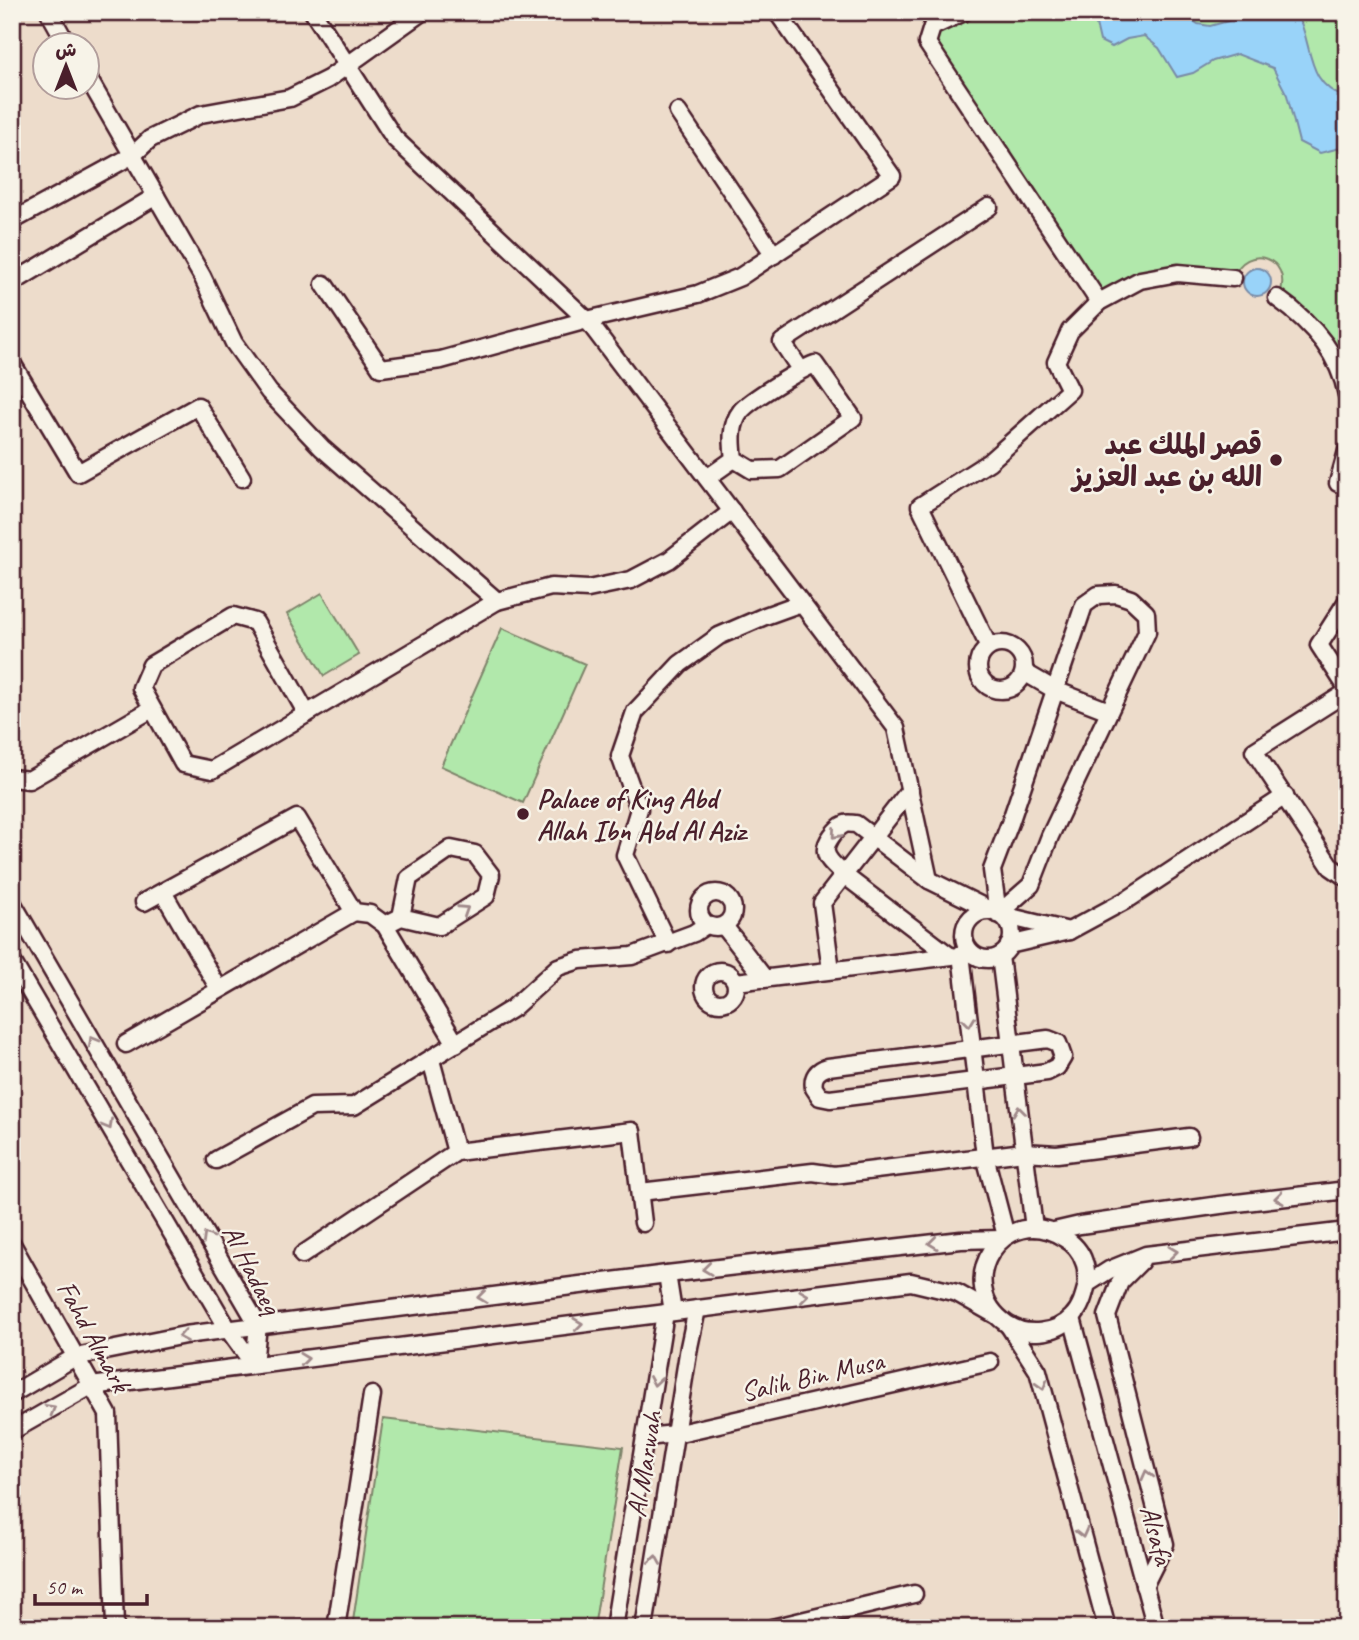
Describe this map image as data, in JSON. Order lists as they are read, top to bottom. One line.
{"streets":{"street":["Al Hadaeq","Fahd Almark","Salih Bin Musa","Al Marwah","Alsafa"]},"crossings":[["Salih Bin Musa","Al Marwah"]],"places":["قصر الملك عبد الله بن عبد العزيز","Palace of King Abd Allah Ibn Abd Al Aziz"],"scale_bar":"50 m","north":"top"}
